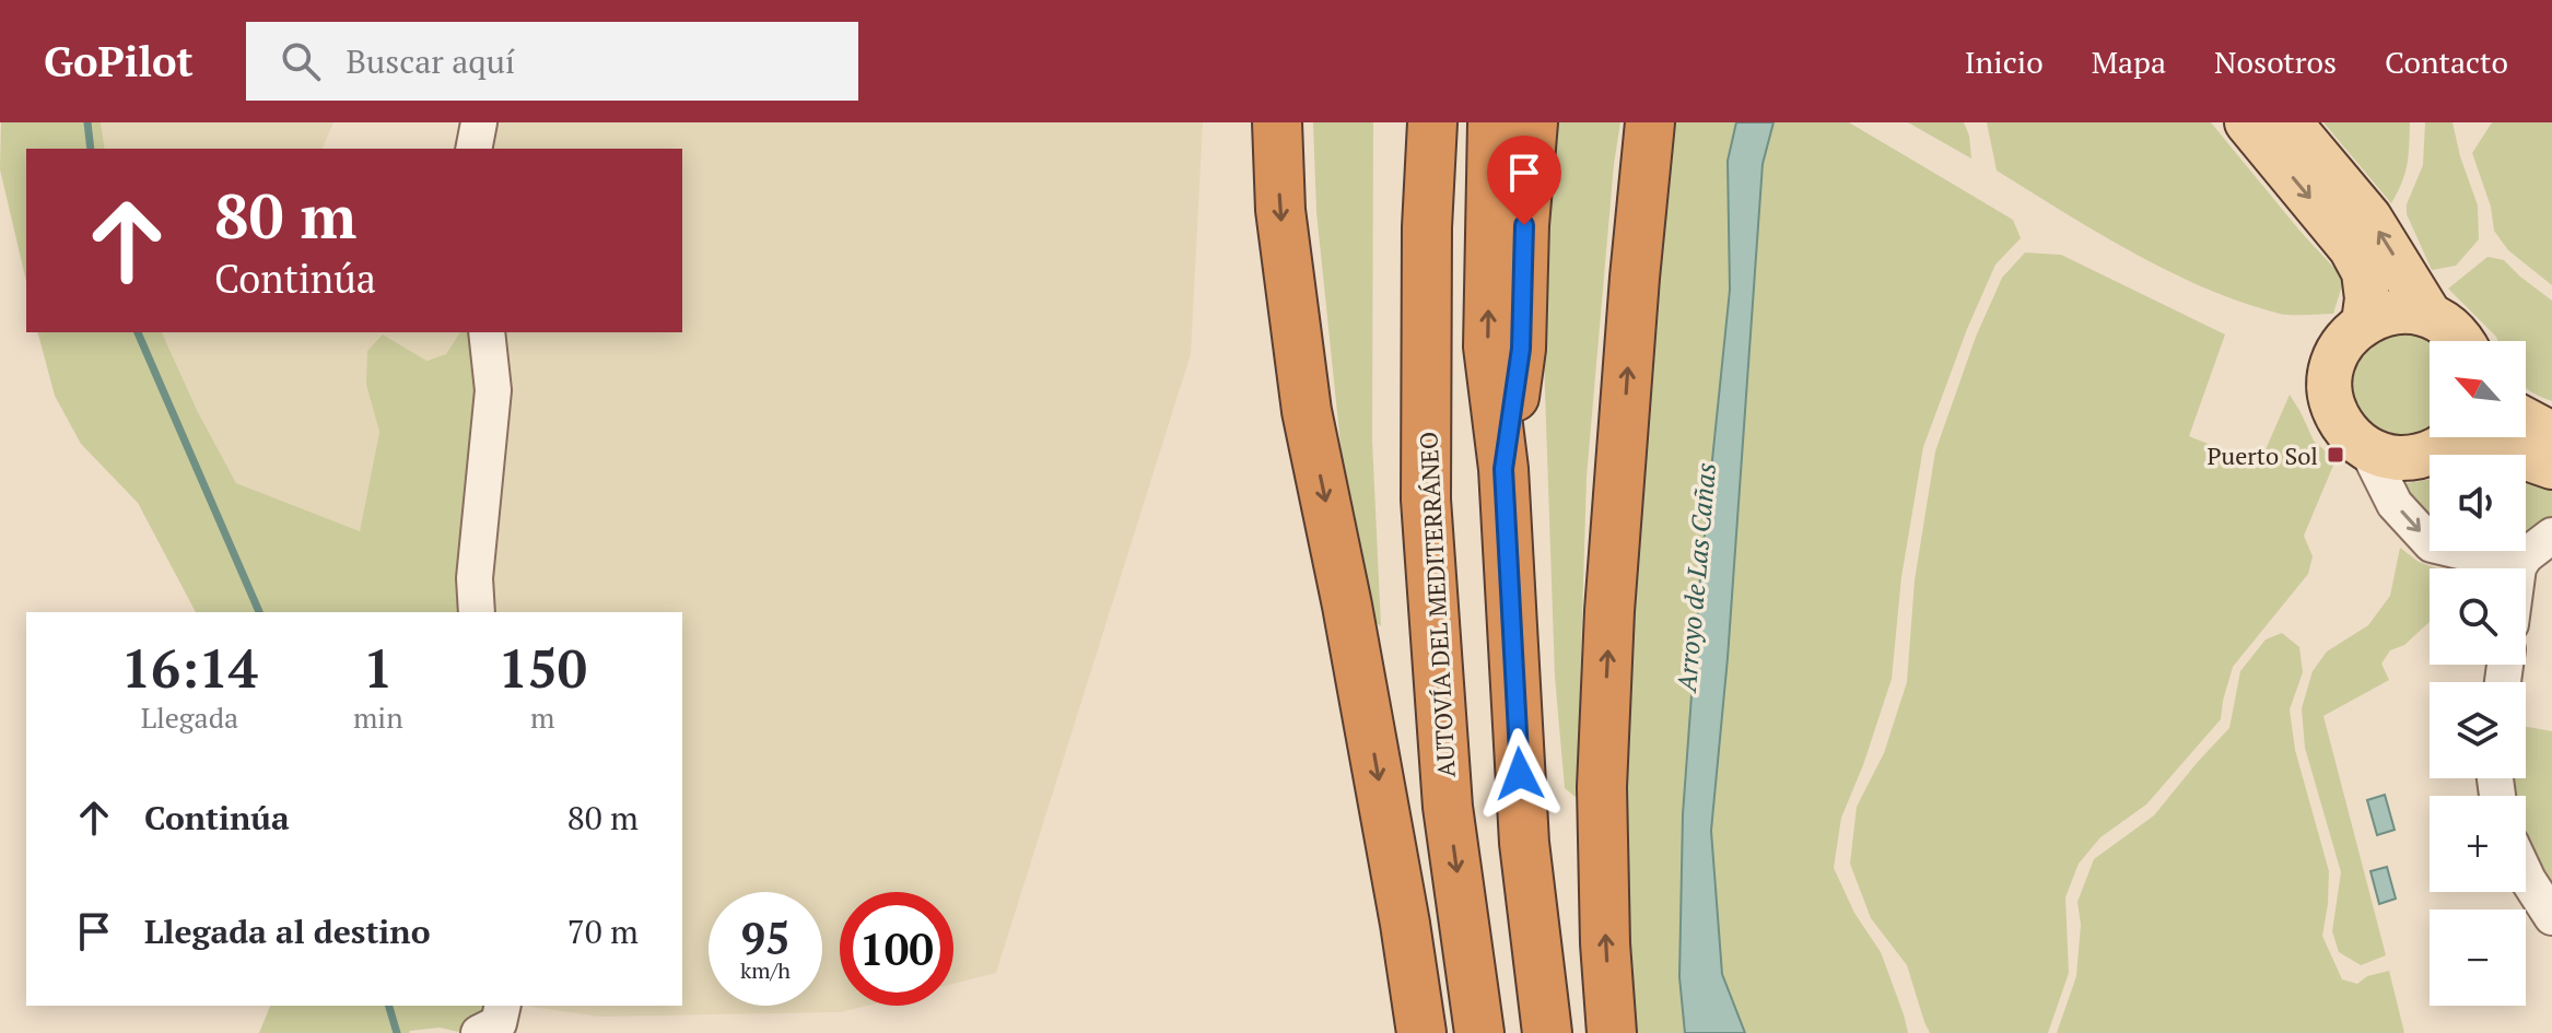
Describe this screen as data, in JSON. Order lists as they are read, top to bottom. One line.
{"streets":{"highway":["AUTOVÍA DEL MEDITERRÁNEO"]},"water":["Arroyo de Las Cañas"],"places":{"transit":["Puerto Sol"]},"north":"top left","page":{"header":"GoPilot","search":"Buscar aquí","nav":["Inicio","Mapa","Nosotros","Contacto"],"turn":["80 m","Continúa"],"map_buttons":["+","−"],"eta":["16:14","Llegada","1","min","150","m"],"list":[{"name":"Continúa","value":"80 m"},{"name":"Llegada al destino","value":"70 m"}],"speed":"95 km/h","limit":"100"}}
